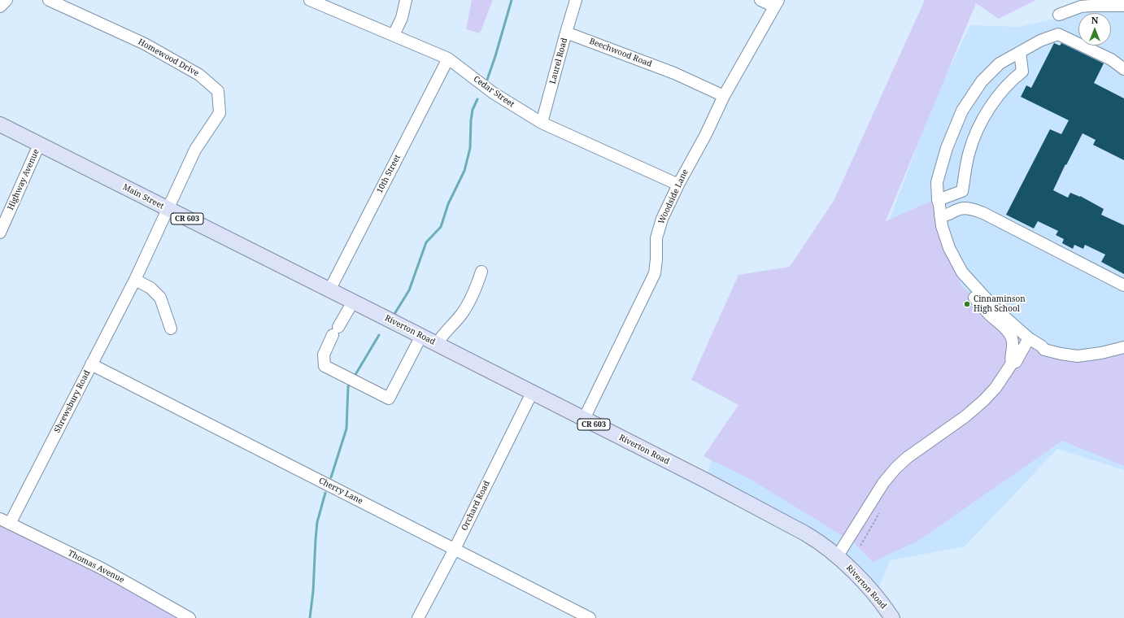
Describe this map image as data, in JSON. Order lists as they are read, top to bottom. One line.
{"streets":{"main road":["Main Street","CR 603","Riverton Road"],"street":["Beechwood Road","Homewood Drive","Laurel Road","Cedar Street","10th Street","Highway Avenue","Woodside Lane","Shrewsbury Road","Cherry Lane","Orchard Road","Thomas Avenue"]},"crossings":[["Beechwood Road","Laurel Road"],["Beechwood Road","Woodside Lane"],["Homewood Drive","Main Street"],["Homewood Drive","Shrewsbury Road"],["Laurel Road","Cedar Street"],["Cedar Street","10th Street"],["Cedar Street","Woodside Lane"],["10th Street","Main Street"],["Highway Avenue","Main Street"],["Main Street","Riverton Road"],["Woodside Lane","Riverton Road"],["Riverton Road","Orchard Road"],["Shrewsbury Road","Cherry Lane"],["Shrewsbury Road","Thomas Avenue"],["Cherry Lane","Orchard Road"]],"places":["Cinnaminson High School"],"north":"top"}
